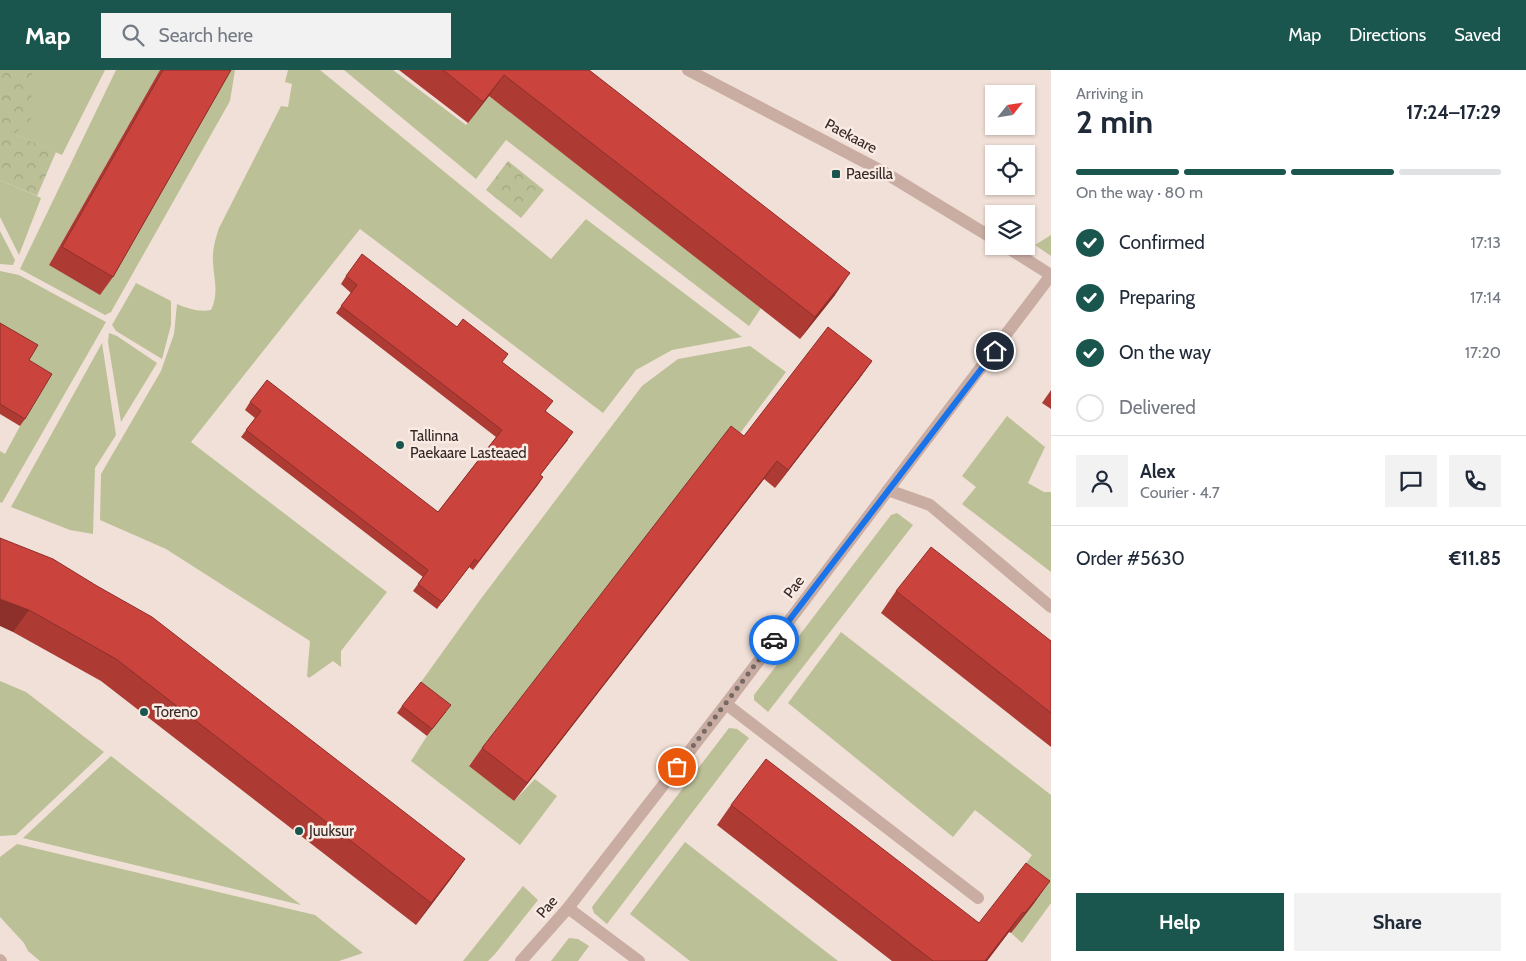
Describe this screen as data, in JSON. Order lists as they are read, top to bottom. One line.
{"streets":{"street":["Paekaare","Pae"]},"places":{"transit":["Paesilla"],"other":["Tallinna Paekaare Lasteaed","Toreno","Juuksur"]},"north":"top right","page":{"header":"Map","search":"Search here","nav":["Map","Directions","Saved"],"heading":["2 min","Arriving in","17:24–17:29"],"panel":["Alex","Courier · 4.7","Order #5630","€11.85"],"bar":"On the way · 80 m","list":[["Confirmed","17:13"],["Preparing","17:14"],["On the way","17:20"],"Delivered"],"buttons":["Help","Share"]}}
